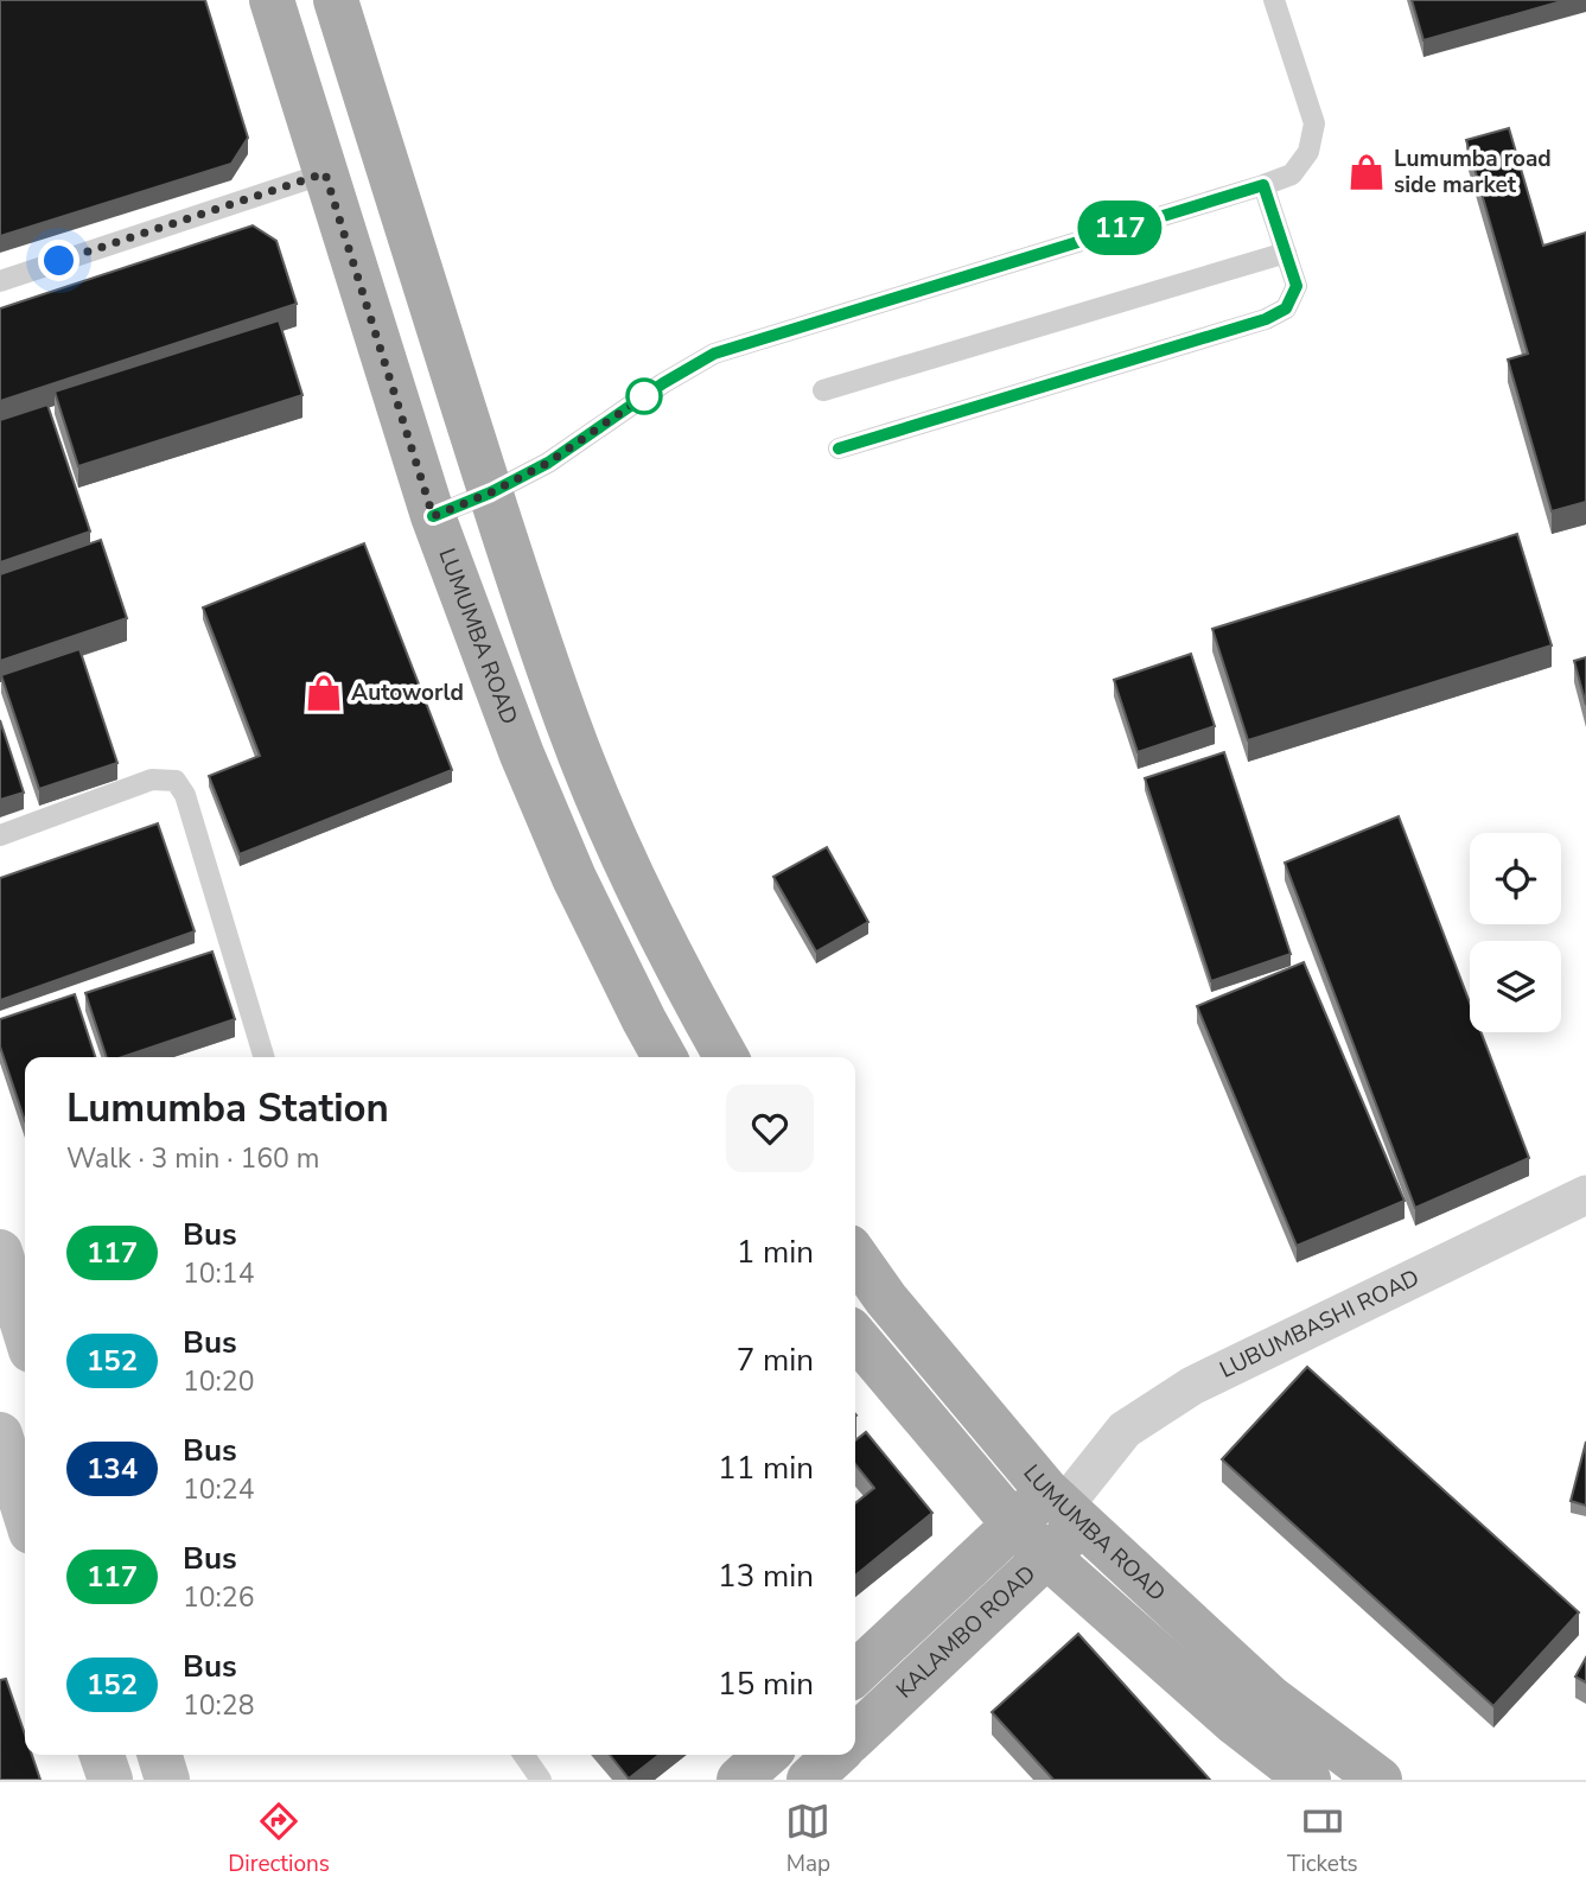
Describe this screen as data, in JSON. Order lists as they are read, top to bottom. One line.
{"streets":{"main road":["LUMUMBA ROAD","KALAMBO ROAD"],"street":["LUBUMBASHI ROAD"]},"crossings":[["LUMUMBA ROAD","LUBUMBASHI ROAD"],["LUMUMBA ROAD","KALAMBO ROAD"],["LUBUMBASHI ROAD","KALAMBO ROAD"]],"places":{"shop":["Lumumba road side market","Autoworld"]},"lines":["bus line 117"],"page":{"on_map":"117","heading":["Lumumba Station","Walk · 3 min · 160 m"],"list":[{"mark":"117","name":"Bus","note":"10:14","value":"1 min"},{"mark":"152","name":"Bus","note":"10:20","value":"7 min"},{"mark":"134","name":"Bus","note":"10:24","value":"11 min"},{"mark":"117","name":"Bus","note":"10:26","value":"13 min"},{"mark":"152","name":"Bus","note":"10:28","value":"15 min"}],"tabs":["Directions","Map","Tickets"]}}
